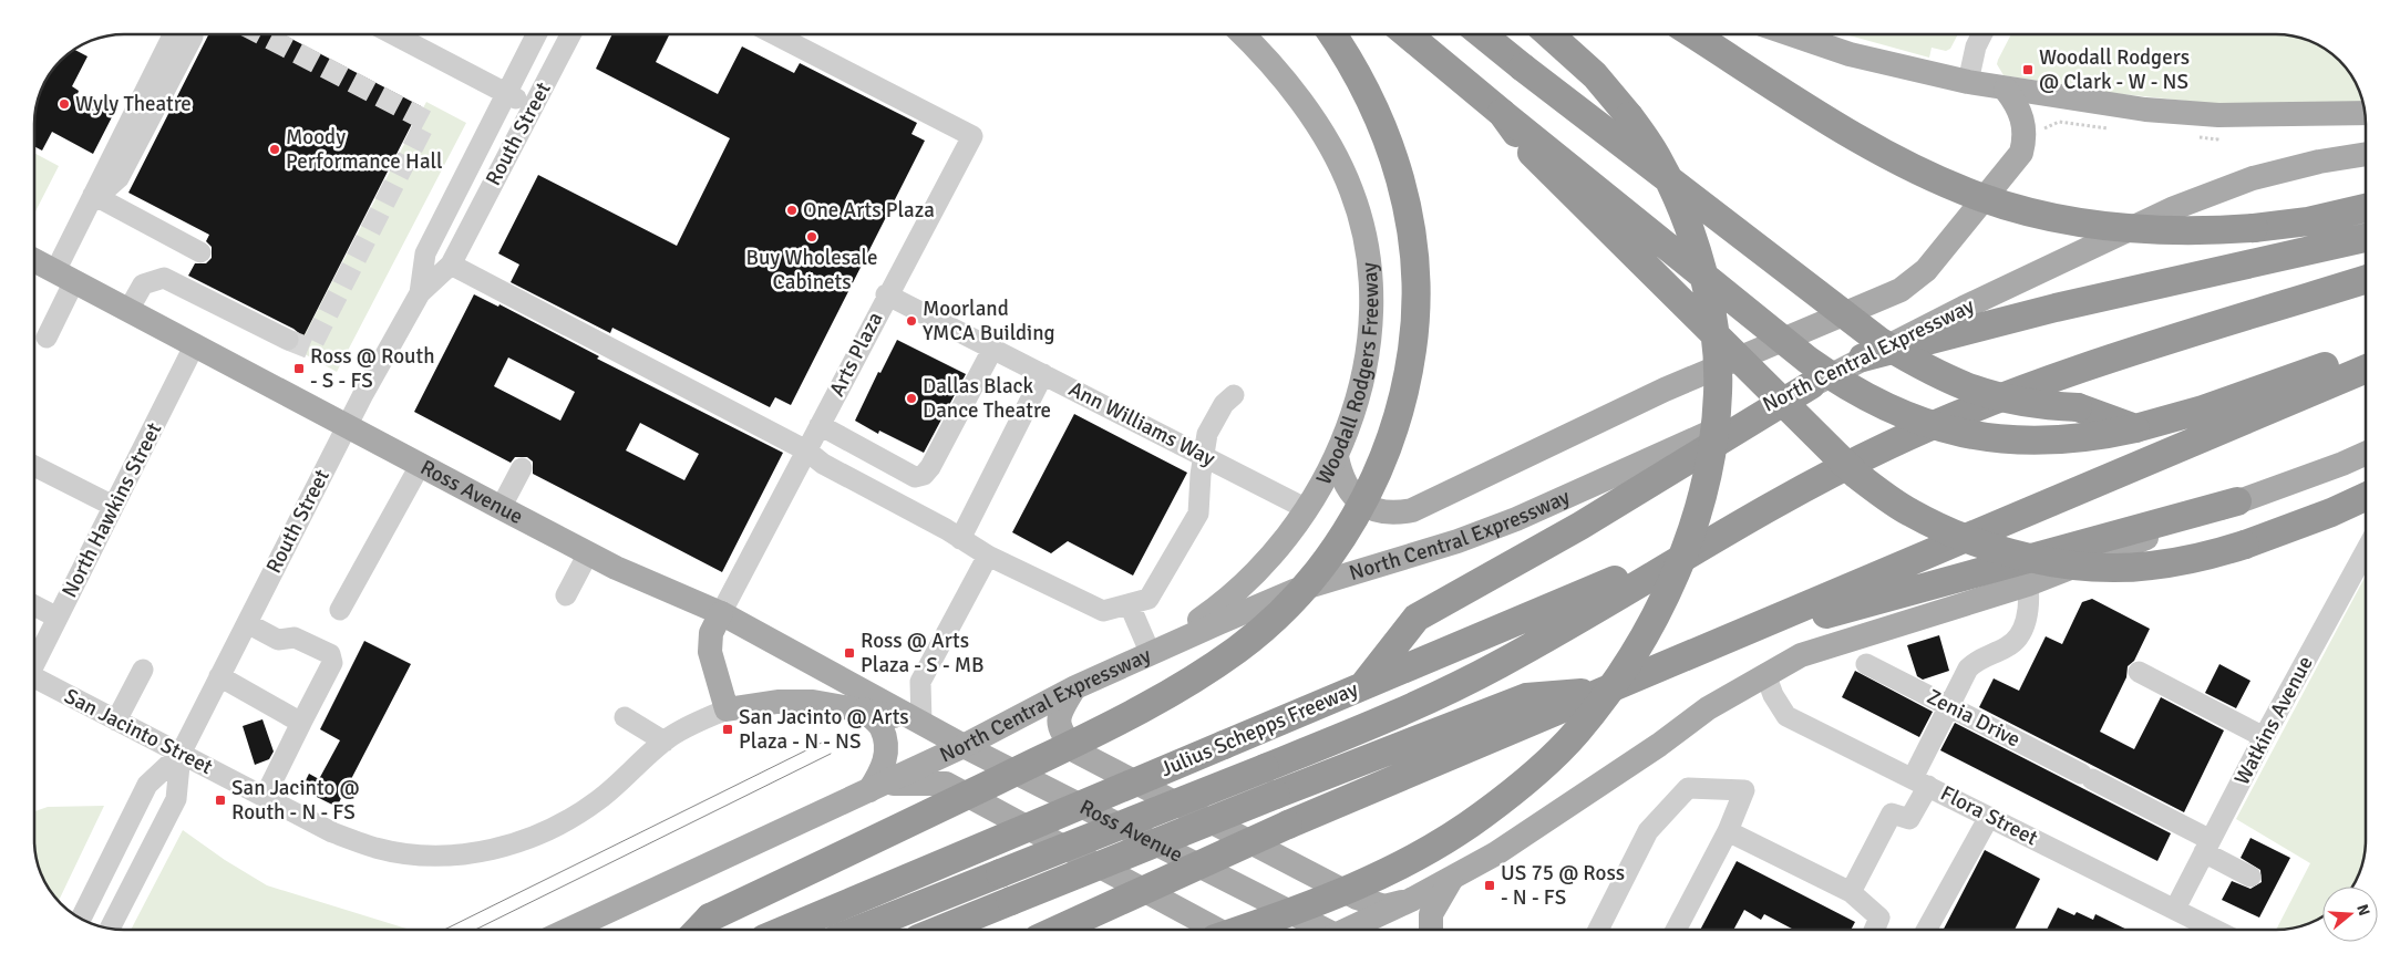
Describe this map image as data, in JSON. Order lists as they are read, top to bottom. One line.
{"streets":{"highway":["Julius Schepps Freeway"],"main road":["North Central Expressway","Woodall Rodgers Freeway","Ross Avenue"],"street":["Routh Street","Arts Plaza","Ann Williams Way","North Hawkins Street","Zenia Drive","Watkins Avenue","San Jacinto Street","Flora Street"]},"crossings":[["Routh Street","Ross Avenue"],["Routh Street","San Jacinto Street"],["Arts Plaza","Ann Williams Way"],["Arts Plaza","Ross Avenue"],["North Central Expressway","Woodall Rodgers Freeway"],["North Central Expressway","Ross Avenue"],["Woodall Rodgers Freeway","Ann Williams Way"],["Ross Avenue","North Hawkins Street"],["Ross Avenue","San Jacinto Street"],["Zenia Drive","Watkins Avenue"],["Watkins Avenue","Flora Street"]],"places":{"transit":["Woodall Rodgers @ Clark - W - NS","Ross @ Routh - S - FS","Ross @ Arts Plaza - S - MB","San Jacinto @ Arts Plaza - N - NS","San Jacinto @ Routh - N - FS","US 75 @ Ross - N - FS"],"other":["Wyly Theatre","Moody Performance Hall","One Arts Plaza","Buy Wholesale Cabinets","Moorland YMCA Building","Dallas Black Dance Theatre"]},"north":"right"}
